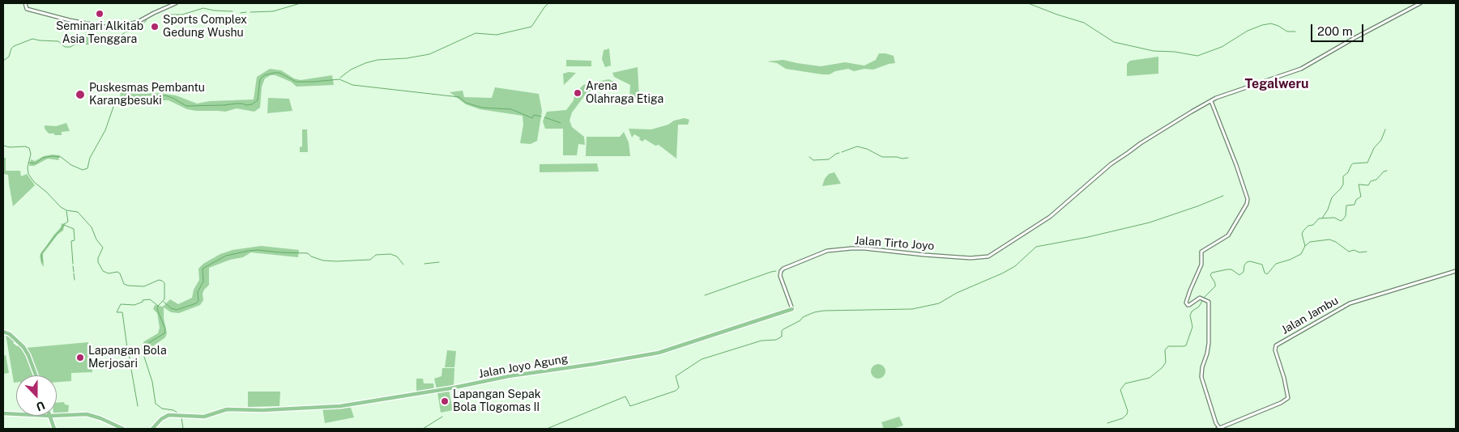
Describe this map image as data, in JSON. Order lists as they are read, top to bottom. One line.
{"streets":{"main road":["Jalan Joyo Agung"],"street":["Jalan Tirto Joyo","Jalan Jambu"]},"crossings":[["Jalan Tirto Joyo","Jalan Joyo Agung"]],"districts":["Tegalweru"],"places":["Seminari Alkitab Asia Tenggara","Sports Complex Gedung Wushu","Arena Olahraga Etiga","Puskesmas Pembantu Karangbesuki","Lapangan Bola Merjosari","Lapangan Sepak Bola Tlogomas II"],"scale_bar":"200 m","north":"bottom"}
